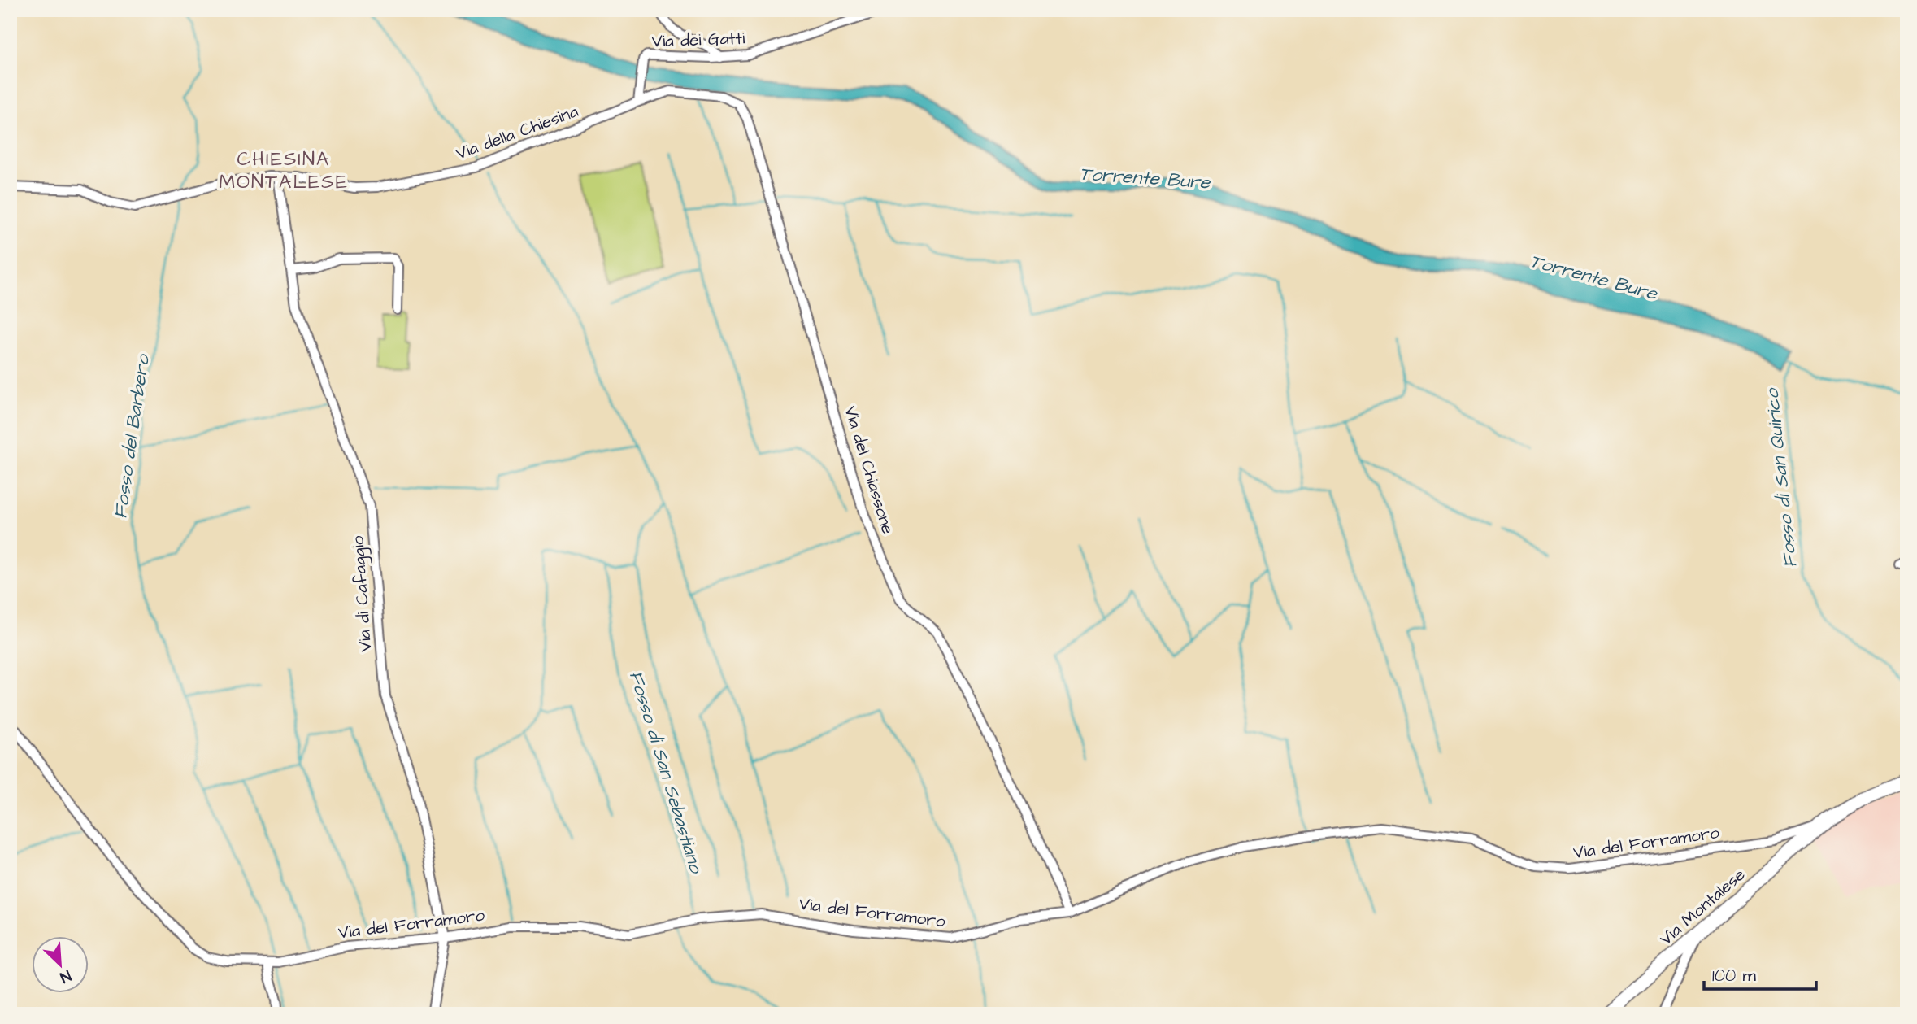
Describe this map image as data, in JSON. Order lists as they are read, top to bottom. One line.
{"streets":{"main road":["Via Montalese"],"street":["Via dei Gatti","Via della Chiesina","Via del Chiassone","Via di Cafaggio","Via del Forramoro"]},"crossings":[["Via dei Gatti","Via della Chiesina"],["Via dei Gatti","Via del Chiassone"],["Via della Chiesina","Via del Chiassone"],["Via della Chiesina","Via di Cafaggio"],["Via del Chiassone","Via del Forramoro"],["Via di Cafaggio","Via del Forramoro"],["Via del Forramoro","Via Montalese"]],"districts":["CHIESINA MONTALESE"],"water":["Torrente Bure","Fosso del Barbero","Fosso di San Quirico","Fosso di San Sebastiano"],"scale_bar":"100 m","north":"bottom right"}
